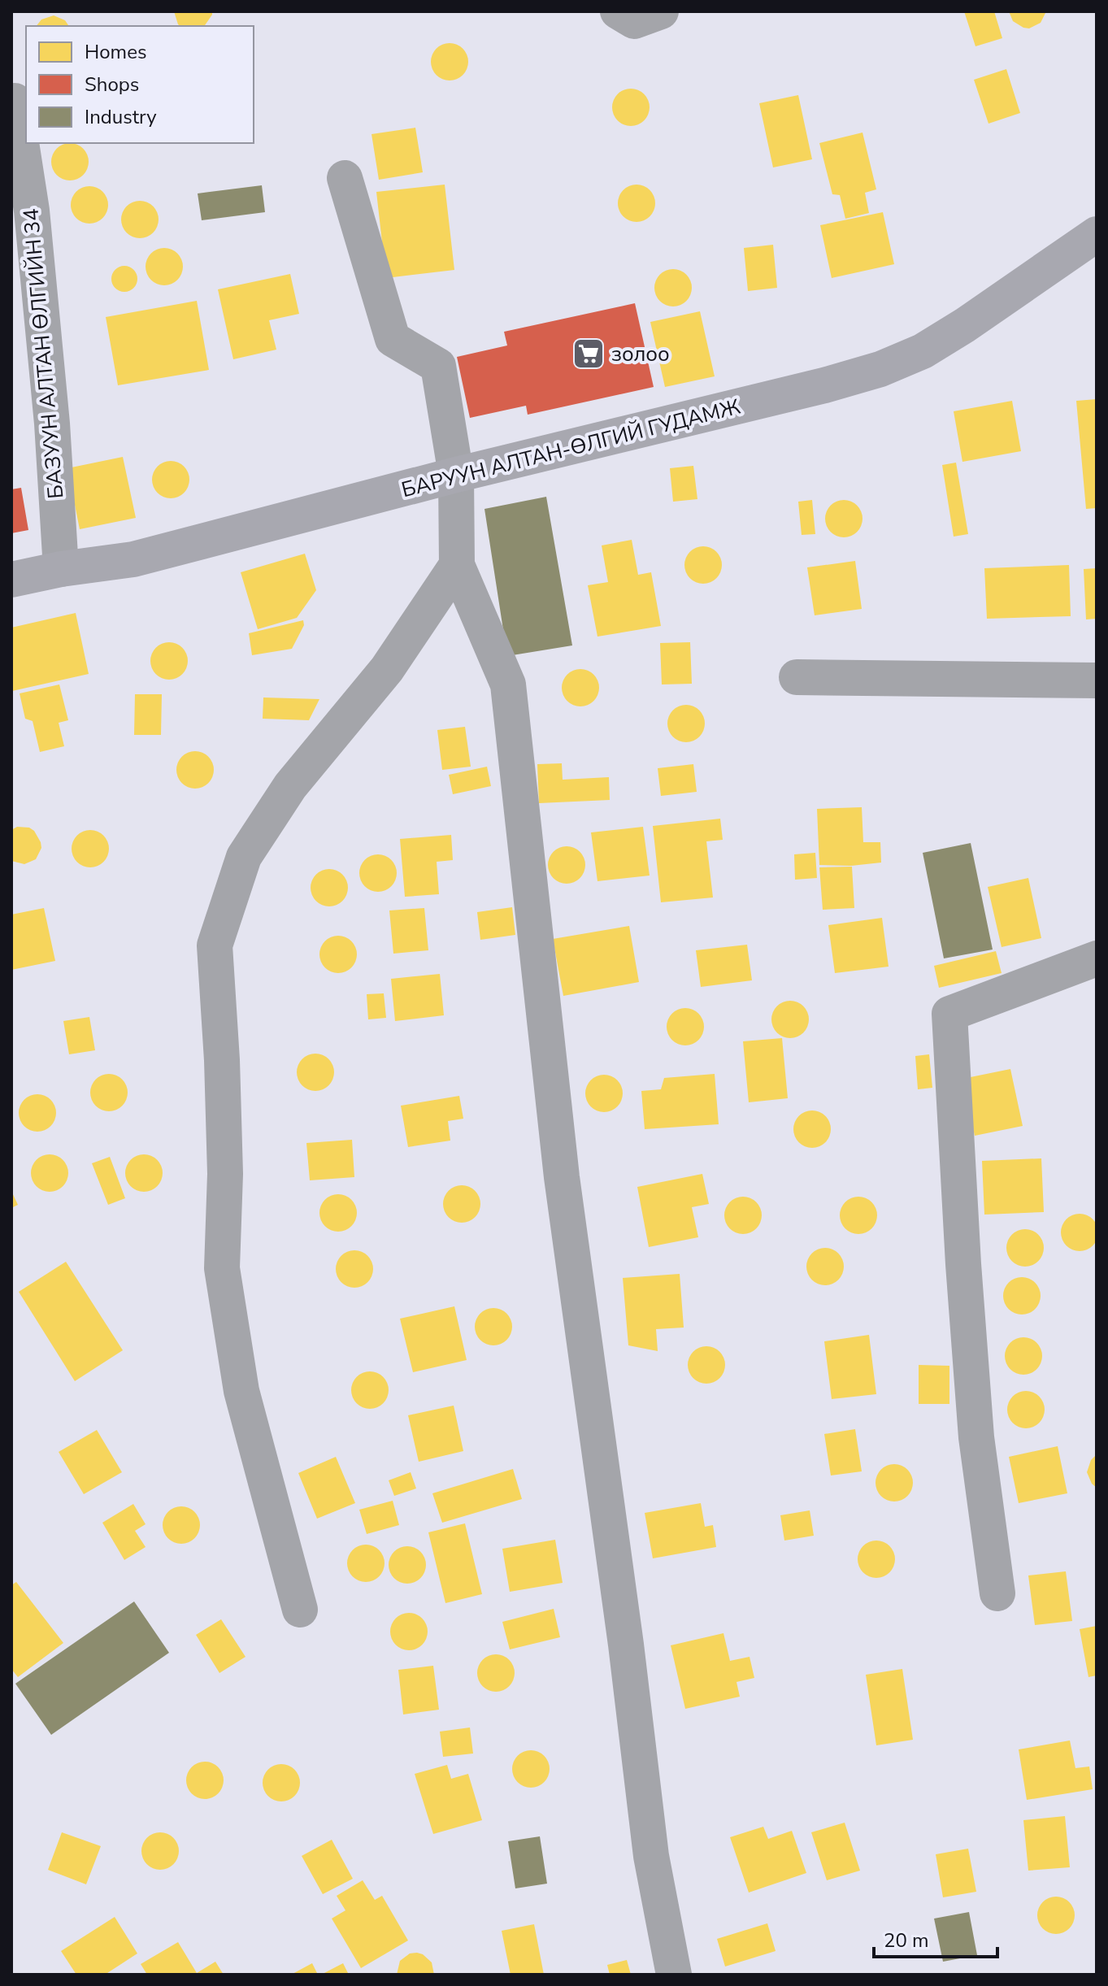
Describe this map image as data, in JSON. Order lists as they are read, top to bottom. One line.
{"streets":{"main road":["БАРУУН АЛТАН-ӨЛГИЙ ГУДАМЖ"],"street":["БАЗУУН АЛТАН ӨЛГИЙН 34"]},"crossings":[["БАЗУУН АЛТАН ӨЛГИЙН 34","БАРУУН АЛТАН-ӨЛГИЙ ГУДАМЖ"]],"places":{"supermarket":["золоо"]},"legend":["Homes","Shops","Industry"],"scale_bar":"20 m"}
